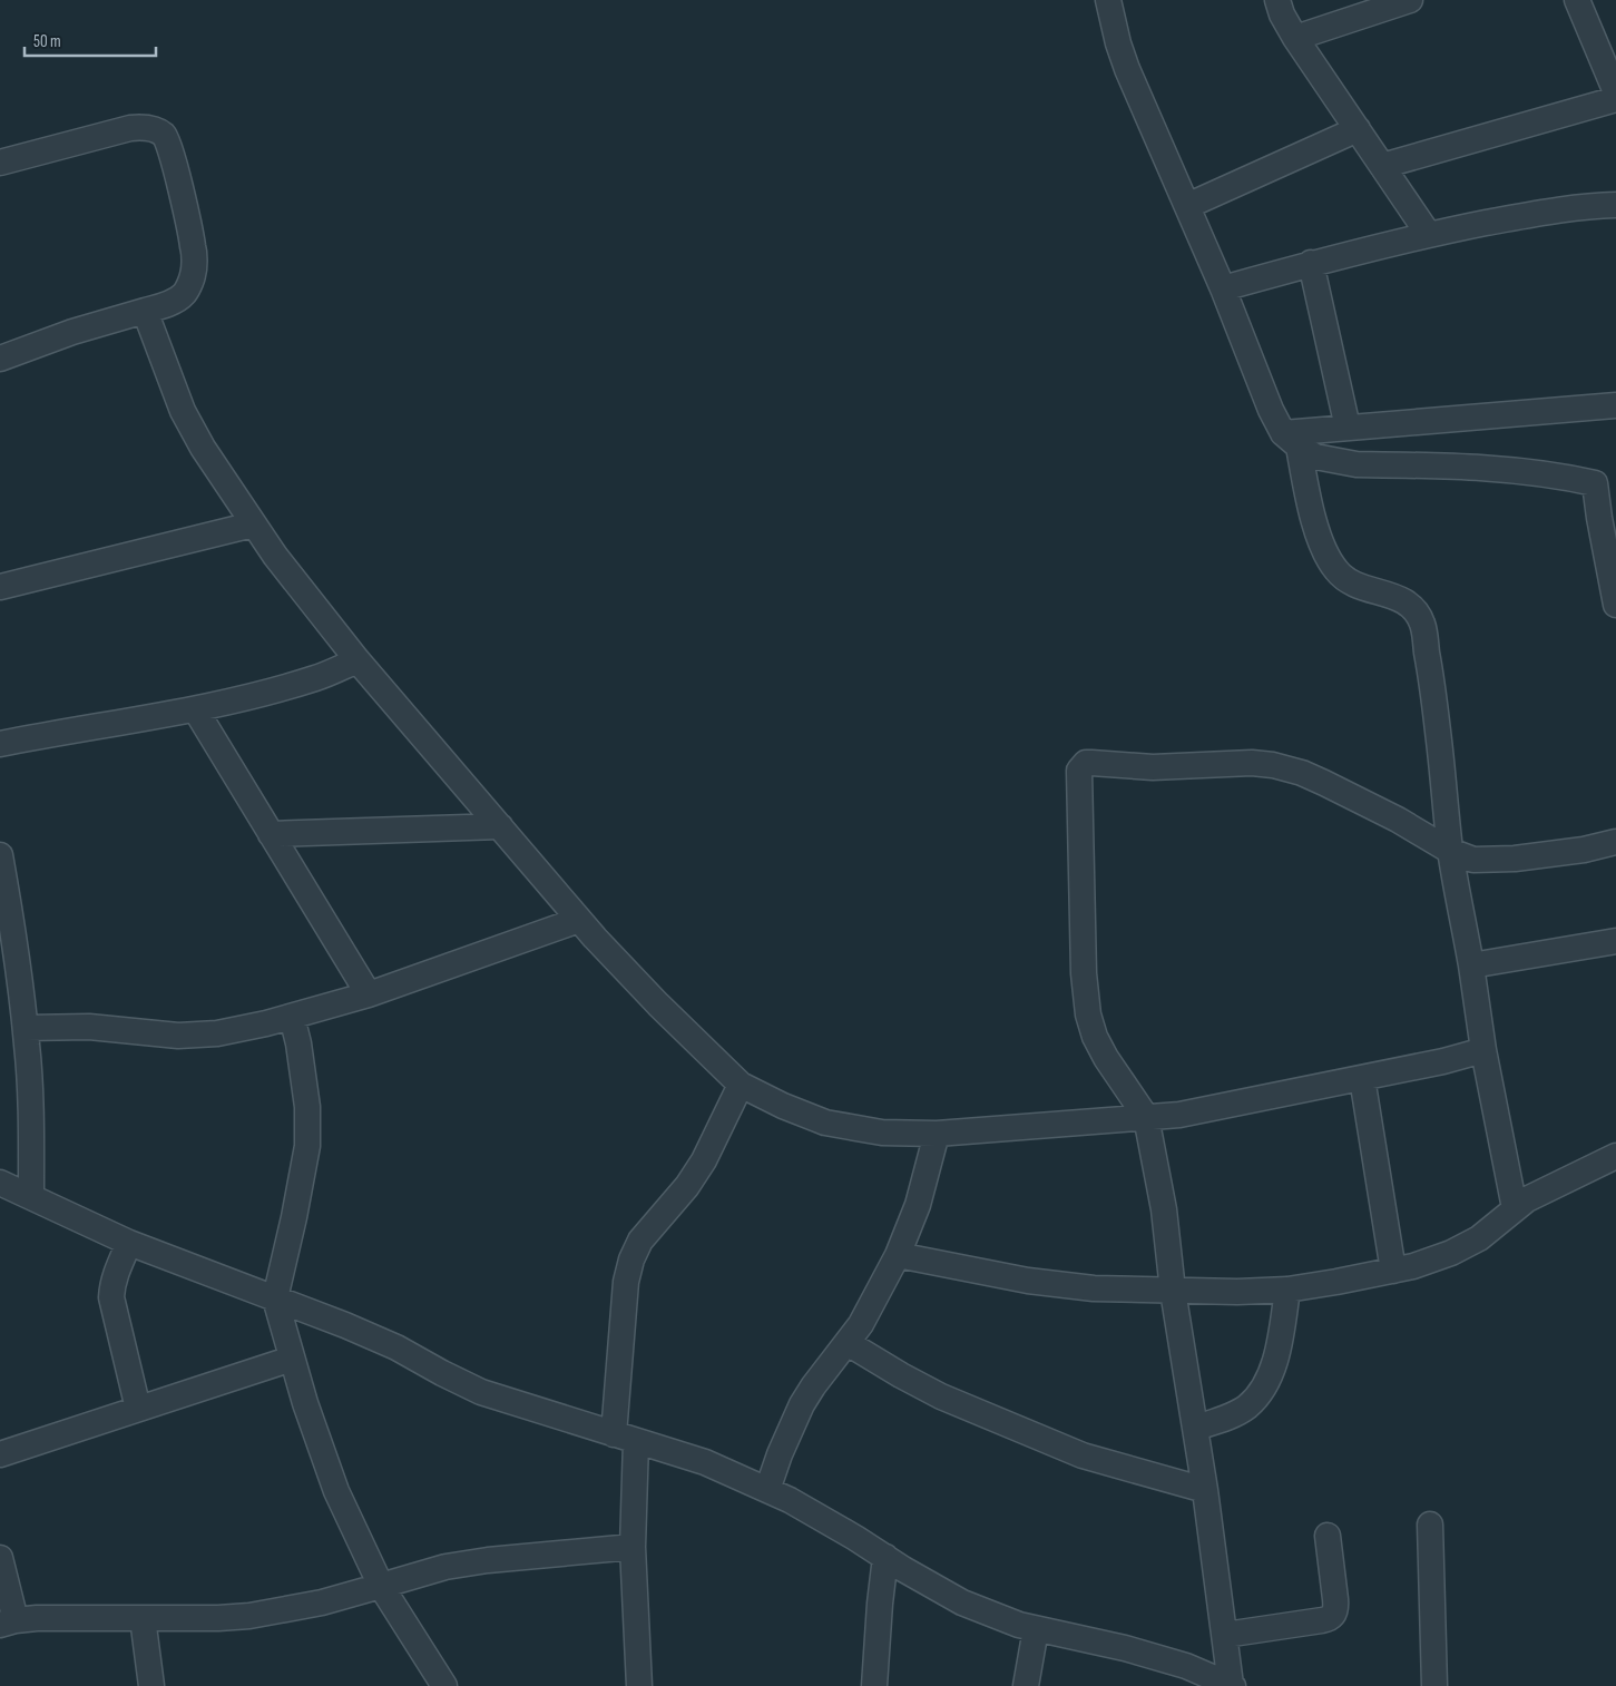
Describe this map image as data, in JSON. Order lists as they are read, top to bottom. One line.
{"scale_bar":"50 m"}
